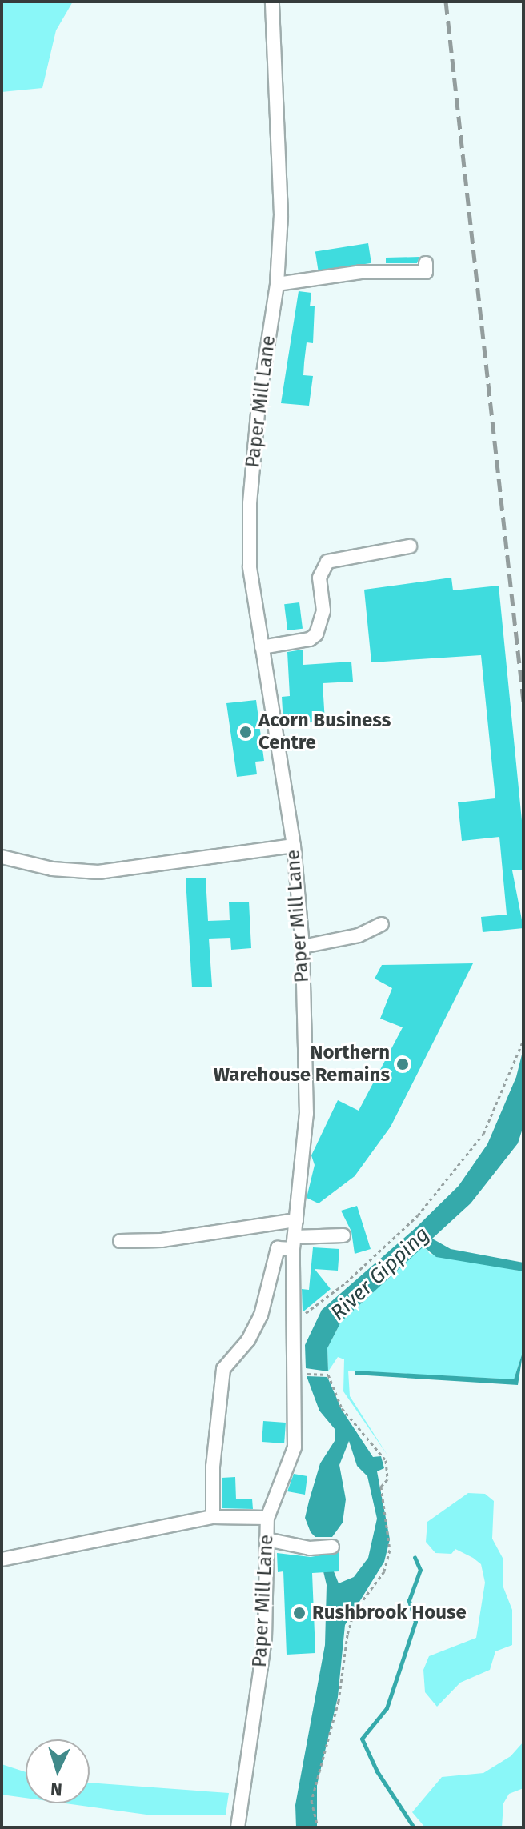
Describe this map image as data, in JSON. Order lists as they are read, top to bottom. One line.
{"streets":{"street":["Paper Mill Lane"]},"water":["River Gipping"],"places":["Acorn Business Centre","Northern Warehouse Remains","Rushbrook House"],"north":"bottom"}
